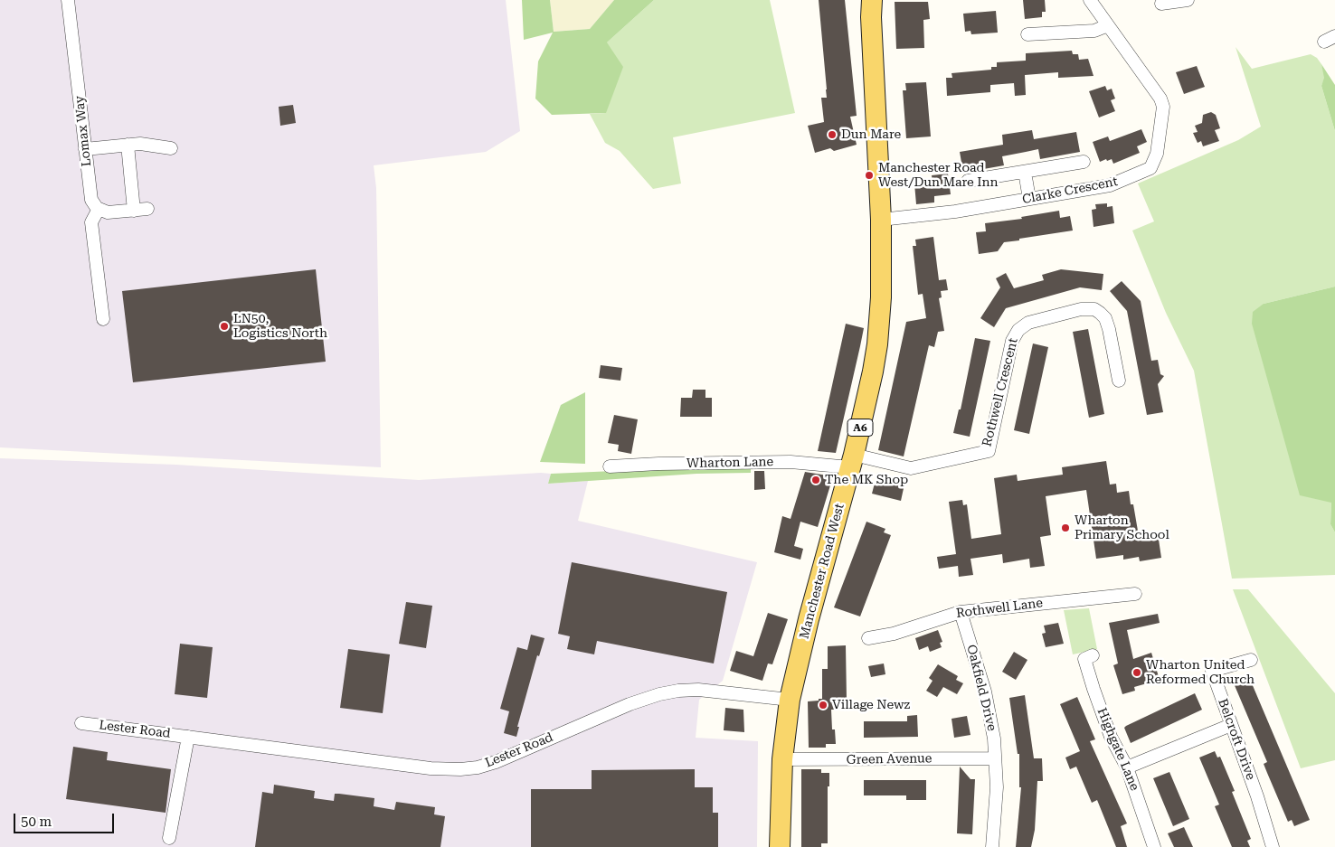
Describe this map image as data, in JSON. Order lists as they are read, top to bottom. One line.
{"streets":{"main road":["A6","Manchester Road West"],"street":["Lomax Way","Clarke Crescent","Rothwell Crescent","Wharton Lane","Rothwell Lane","Oakfield Drive","Lester Road","Belcroft Drive","Highgate Lane","Green Avenue"]},"crossings":[["Clarke Crescent","Manchester Road West"],["Rothwell Crescent","Wharton Lane"],["Rothwell Crescent","Manchester Road West"],["Wharton Lane","Manchester Road West"],["Manchester Road West","Lester Road"],["Manchester Road West","Green Avenue"],["Rothwell Lane","Oakfield Drive"],["Oakfield Drive","Green Avenue"]],"places":["Dun Mare","Manchester Road West/Dun Mare Inn","LN50, Logistics North","The MK Shop","Wharton Primary School","Wharton United Reformed Church","Village Newz"],"scale_bar":"50 m"}
